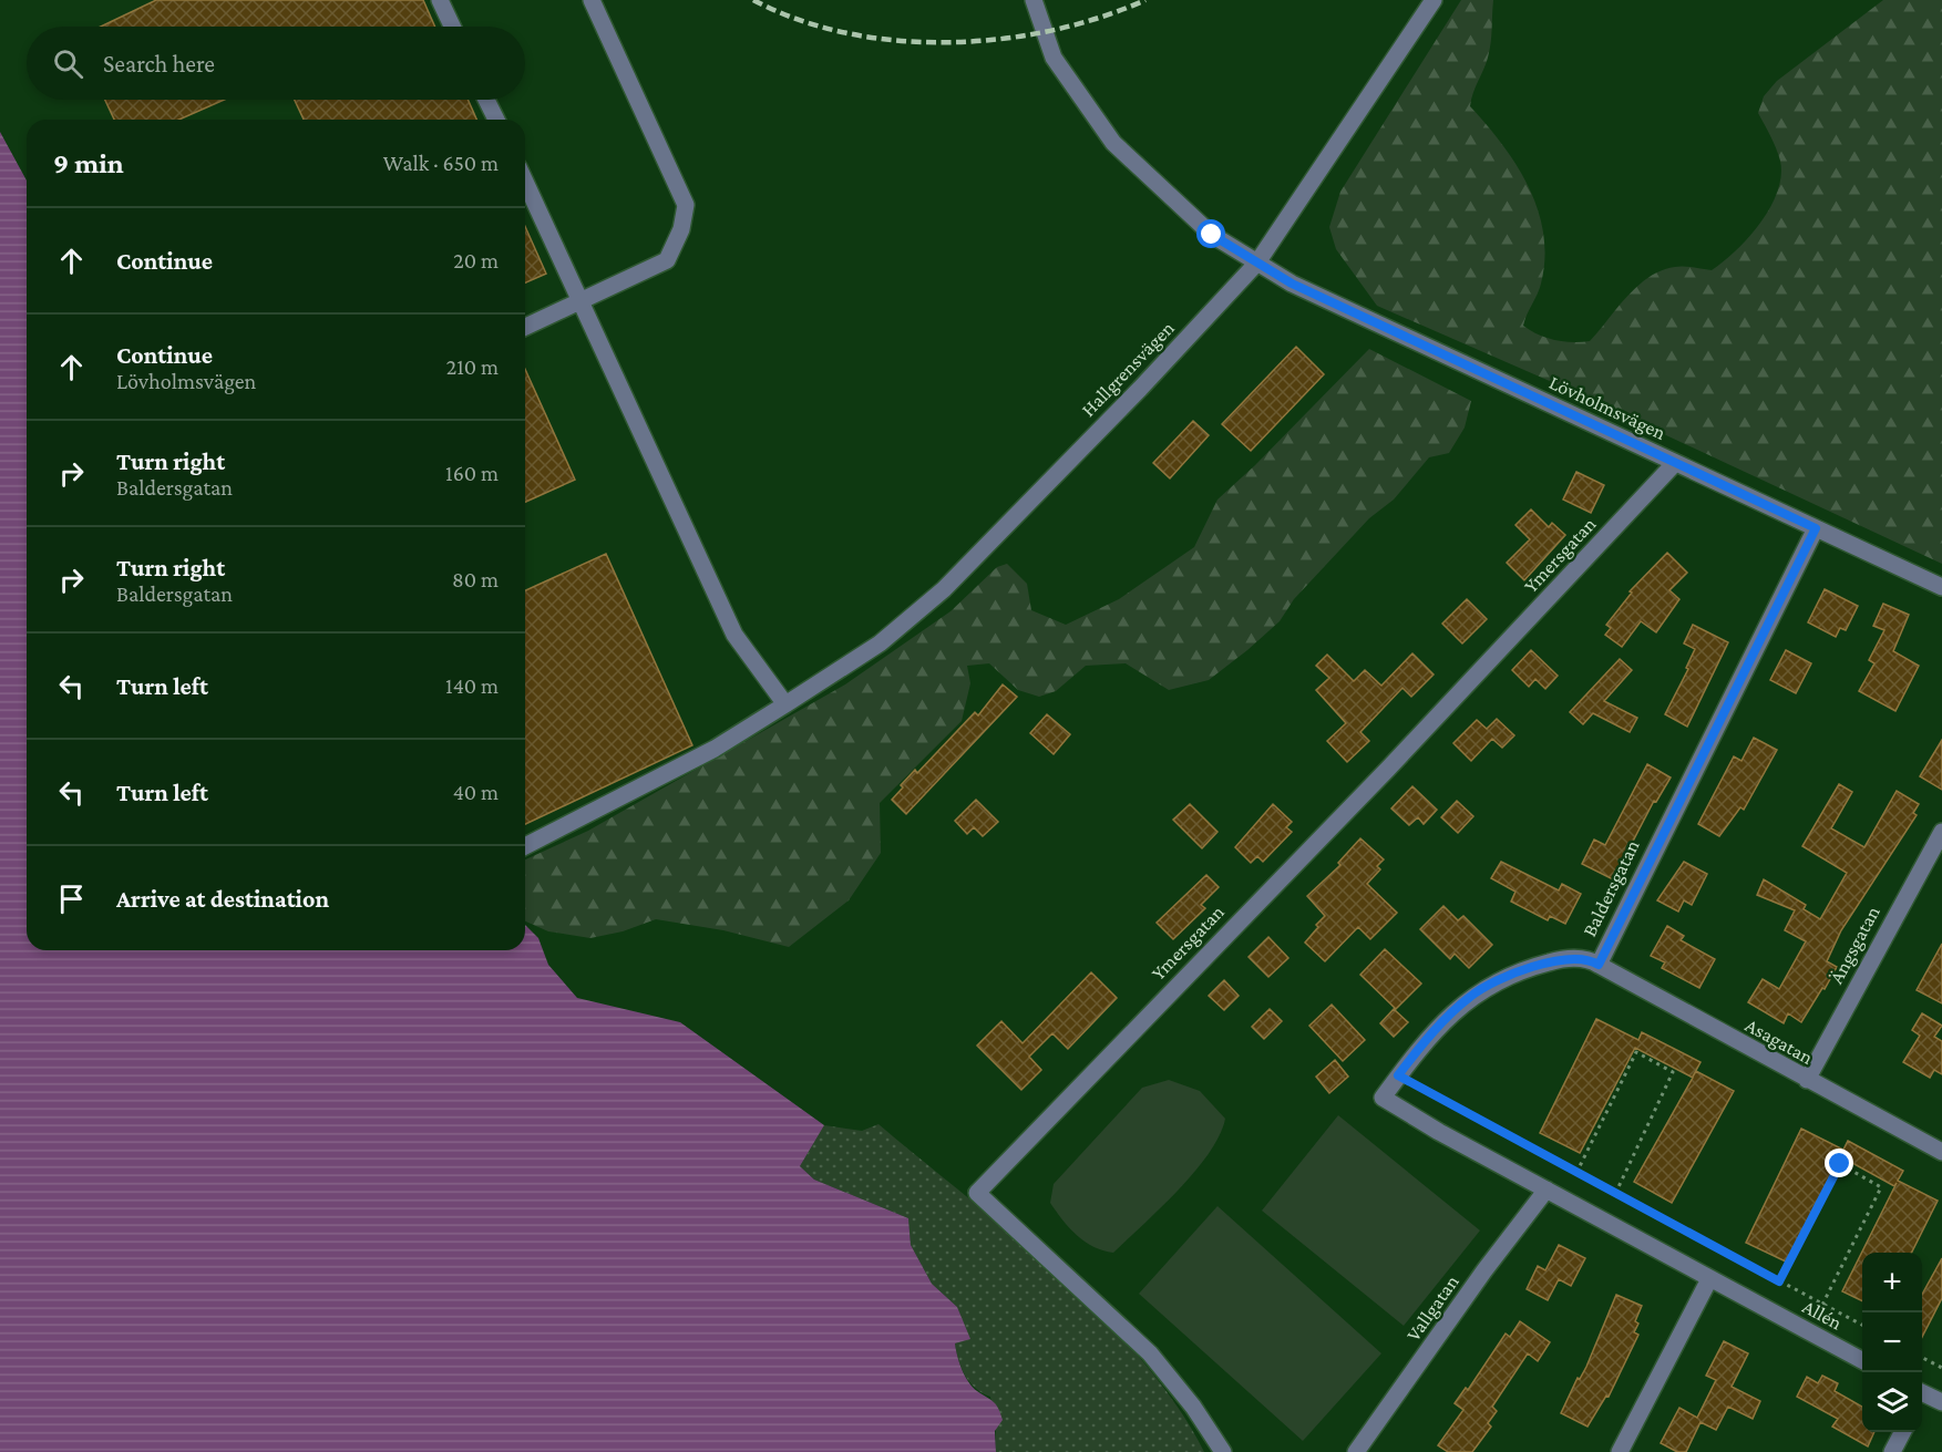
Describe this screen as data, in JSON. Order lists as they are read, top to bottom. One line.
{"streets":{"street":["Hallgrensvägen","Lövholmsvägen","Ymersgatan","Baldersgatan","Ängsgatan","Asagatan","Vallgatan","Allén"]},"crossings":[["Hallgrensvägen","Lövholmsvägen"],["Lövholmsvägen","Ymersgatan"],["Lövholmsvägen","Baldersgatan"],["Baldersgatan","Asagatan"],["Baldersgatan","Vallgatan"],["Baldersgatan","Allén"],["Ängsgatan","Asagatan"],["Vallgatan","Allén"]],"page":{"search":"Search here","heading":["9 min","Walk · 650 m"],"list":[["Continue","20 m"],["Continue","Lövholmsvägen","210 m"],["Turn right","Baldersgatan","160 m"],["Turn right","Baldersgatan","80 m"],["Turn left","140 m"],["Turn left","40 m"],"Arrive at destination"],"map_buttons":["+","−"]}}
